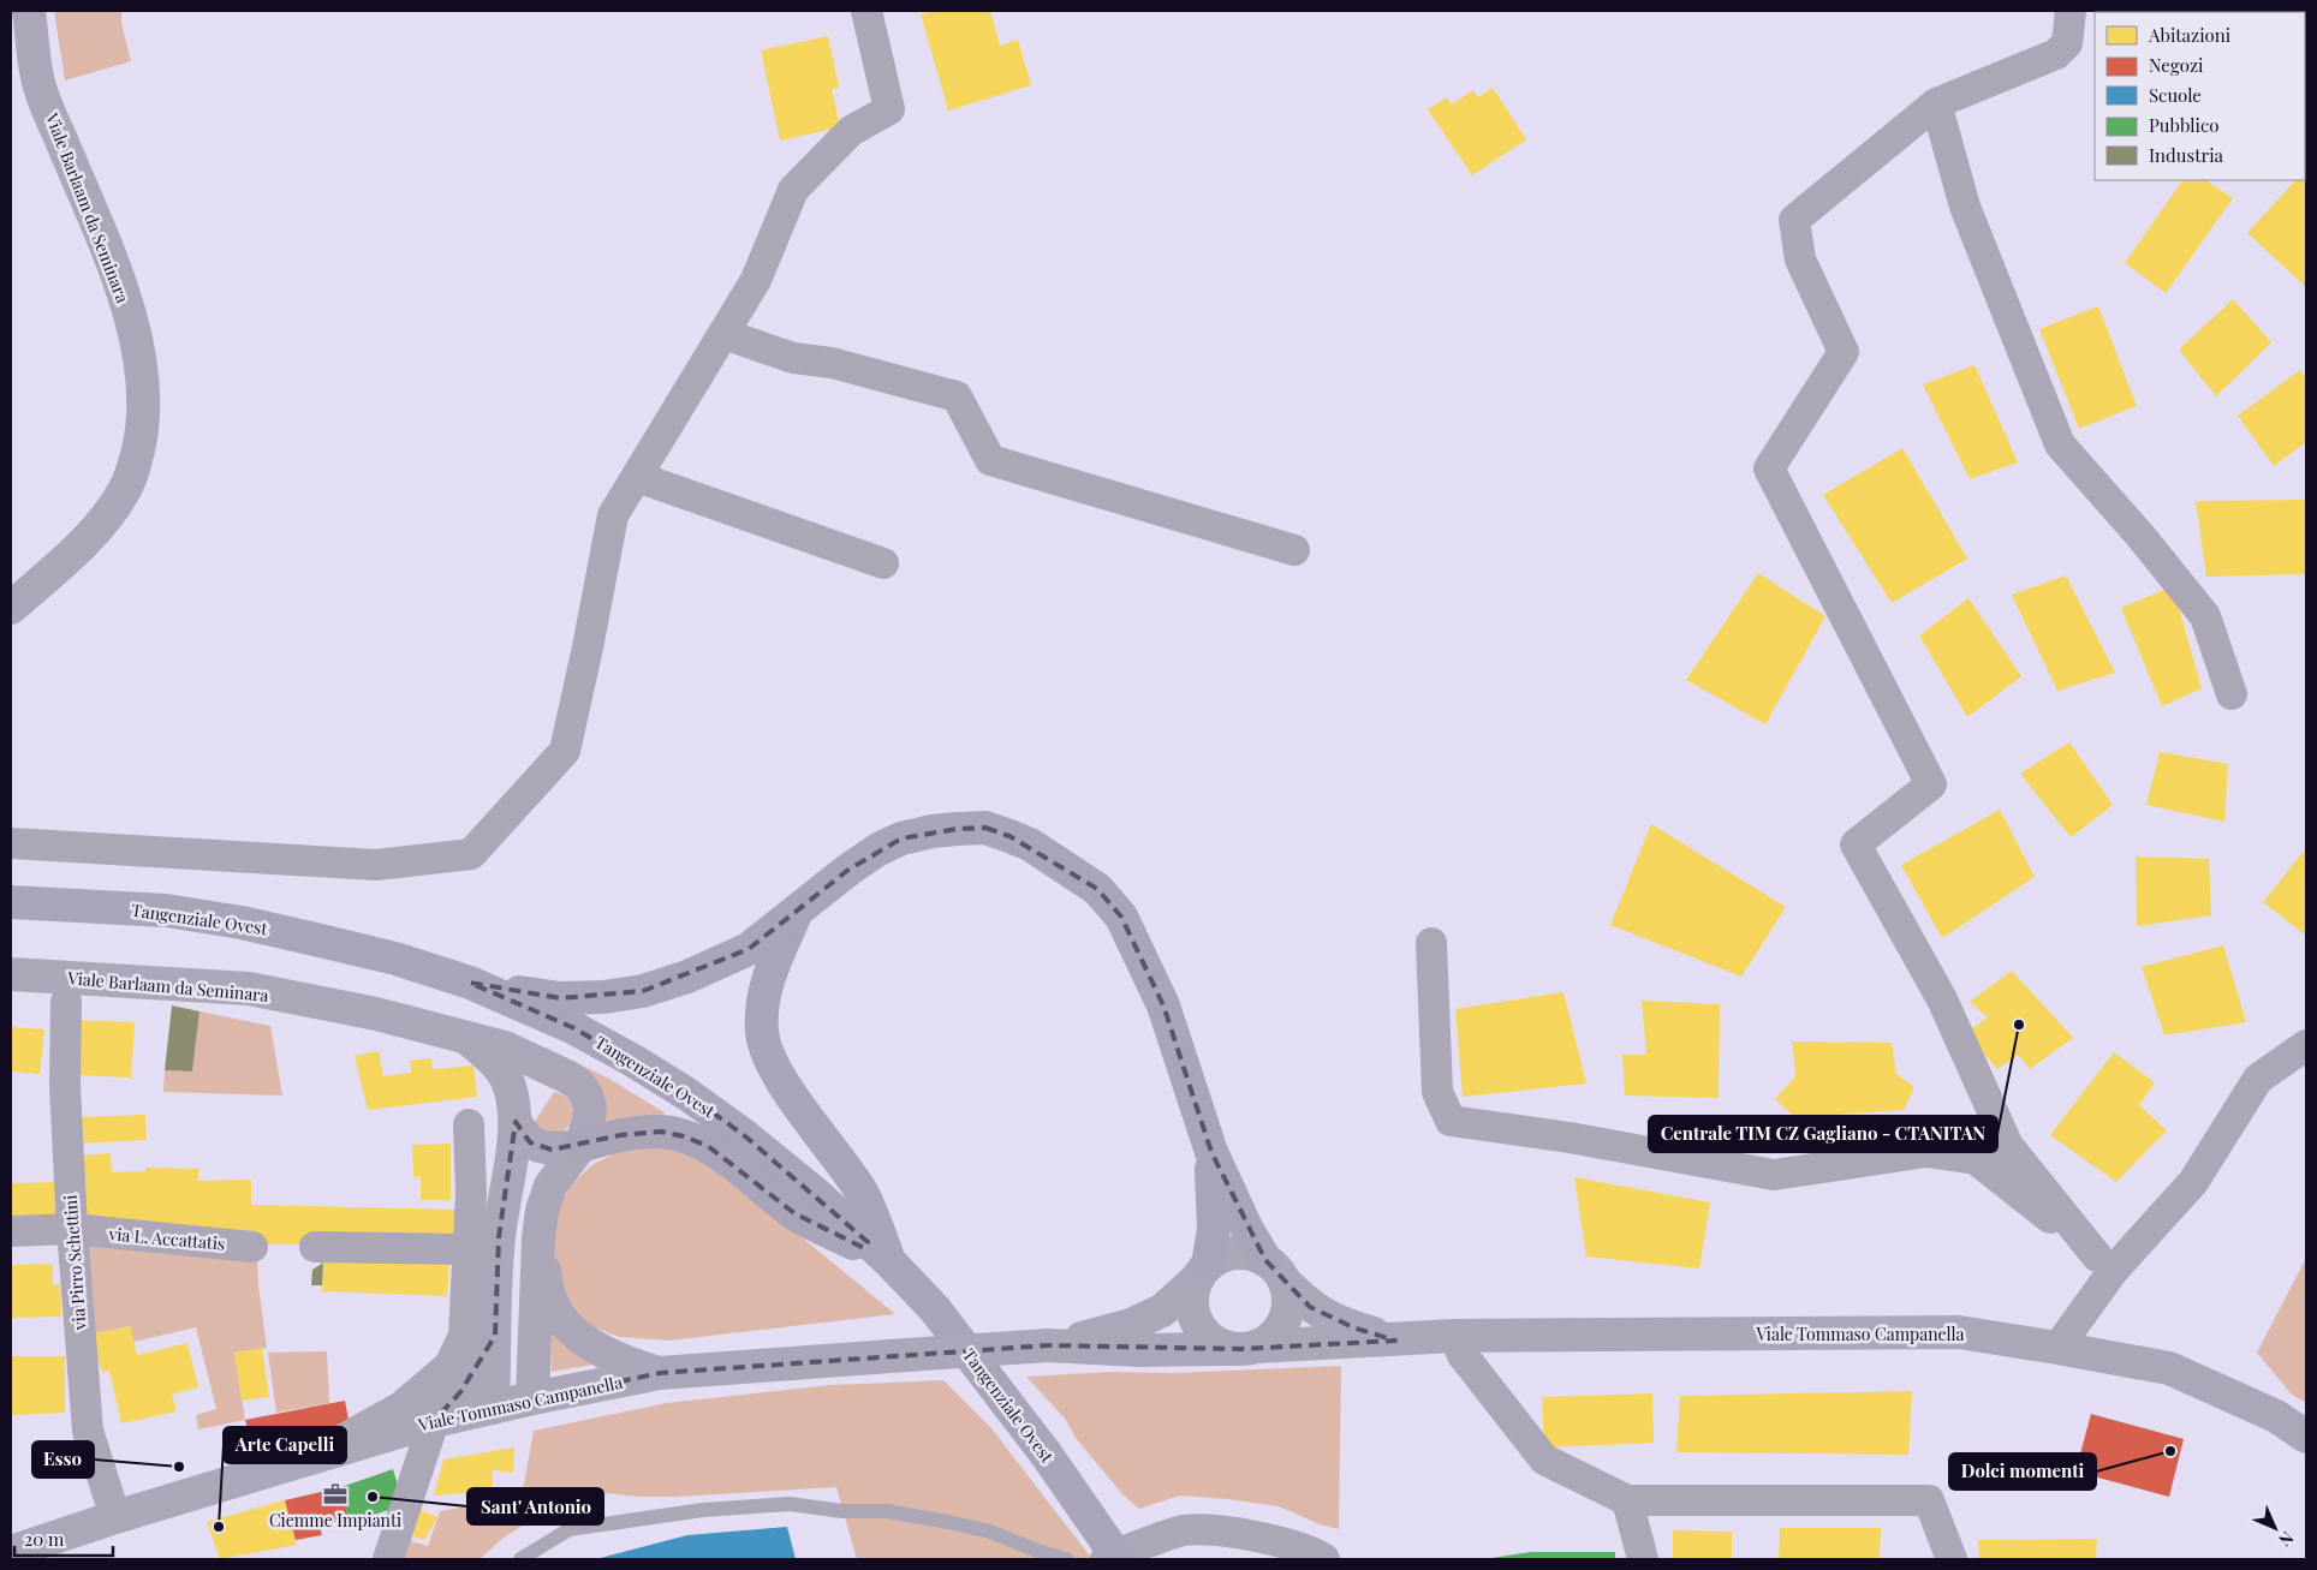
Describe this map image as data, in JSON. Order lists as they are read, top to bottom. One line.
{"streets":{"highway":["Tangenziale Ovest"],"street":["Viale Barlaam da Seminara","via L. Accattatis","via Pirro Schettini","Viale Tommaso Campanella"]},"crossings":[["via L. Accattatis","via Pirro Schettini"],["via Pirro Schettini","Viale Tommaso Campanella"]],"places":{"other":["Centrale TIM CZ Gagliano - CTANITAN","Dolci momenti","Esso","Sant' Antonio","Arte Capelli"],"office":["Ciemme Impianti"]},"legend":["Abitazioni","Negozi","Scuole","Pubblico","Industria"],"scale_bar":"20 m","north":"bottom right"}
